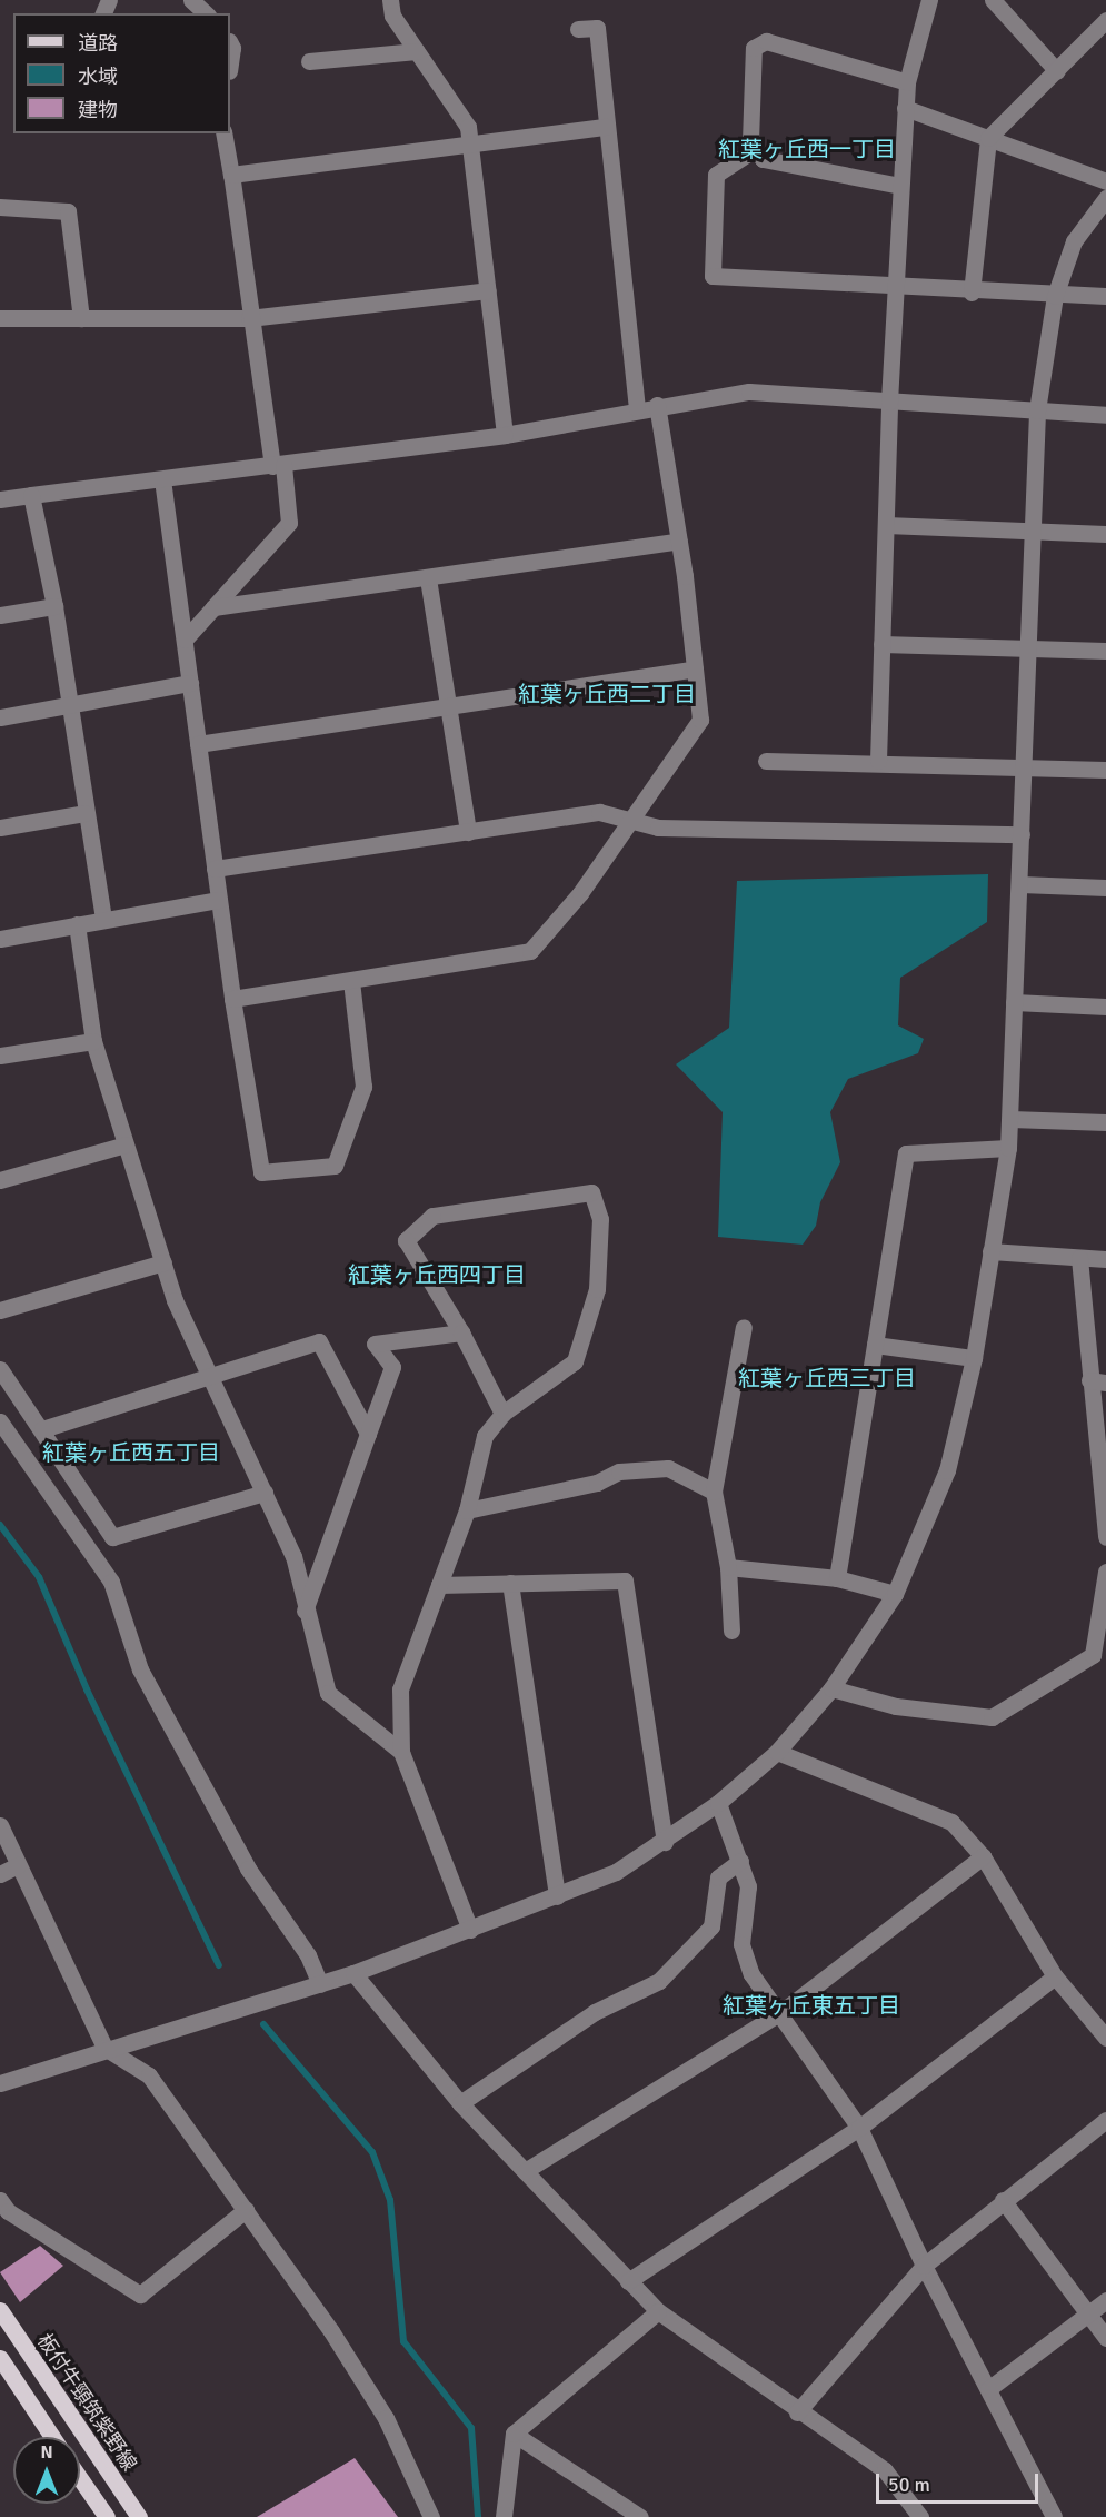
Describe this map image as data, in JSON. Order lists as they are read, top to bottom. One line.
{"streets":{"main road":["板付牛頸筑紫野線"]},"districts":["紅葉ヶ丘西一丁目","紅葉ヶ丘西二丁目","紅葉ヶ丘西四丁目","紅葉ヶ丘西三丁目","紅葉ヶ丘西五丁目","紅葉ヶ丘東五丁目"],"legend":["道路","水域","建物"],"scale_bar":"50 m","north":"top"}
